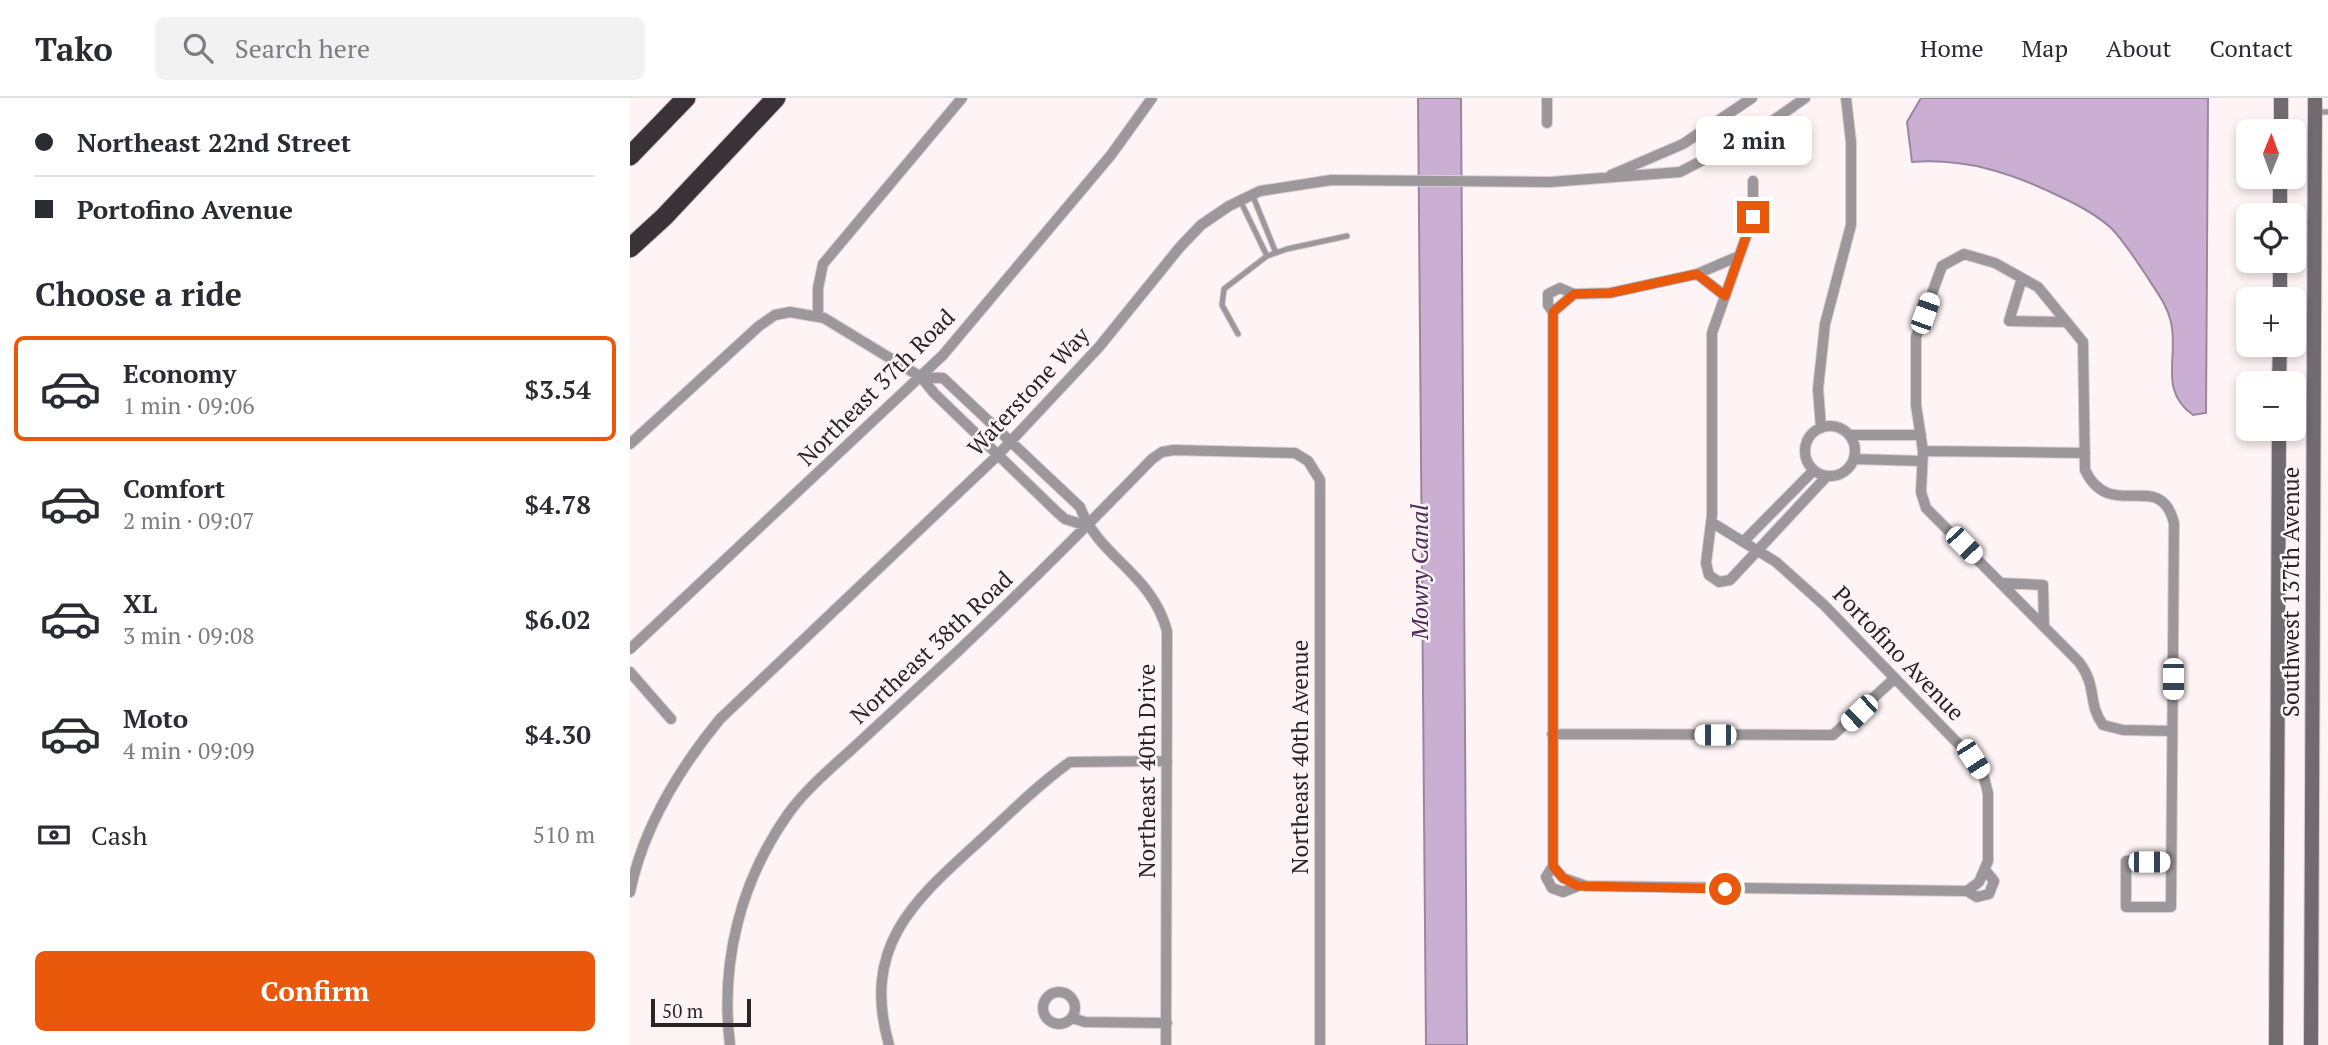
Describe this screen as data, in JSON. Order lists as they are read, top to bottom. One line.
{"streets":{"main road":["Southwest 137th Avenue"],"street":["Northeast 37th Road","Waterstone Way","Northeast 38th Road","Portofino Avenue","Northeast 40th Avenue","Northeast 40th Drive"]},"crossings":[["Northeast 38th Road","Northeast 40th Avenue"],["Northeast 38th Road","Northeast 40th Drive"]],"water":["Mowry Canal"],"scale_bar":"50 m","north":"top","page":{"header":"Tako","search":"Search here","nav":["Home","Map","About","Contact"],"banner":["Northeast 22nd Street","Portofino Avenue"],"bubble":"2 min","map_buttons":["+","−"],"heading":"Choose a ride","list":[{"name":"Economy","note":"1 min · 09:06","value":"$3.54"},{"name":"Comfort","note":"2 min · 09:07","value":"$4.78"},{"name":"XL","note":"3 min · 09:08","value":"$6.02"},{"name":"Moto","note":"4 min · 09:09","value":"$4.30"}],"pay":["Cash","510 m"],"buttons":"Confirm","scale":"50 m"}}
